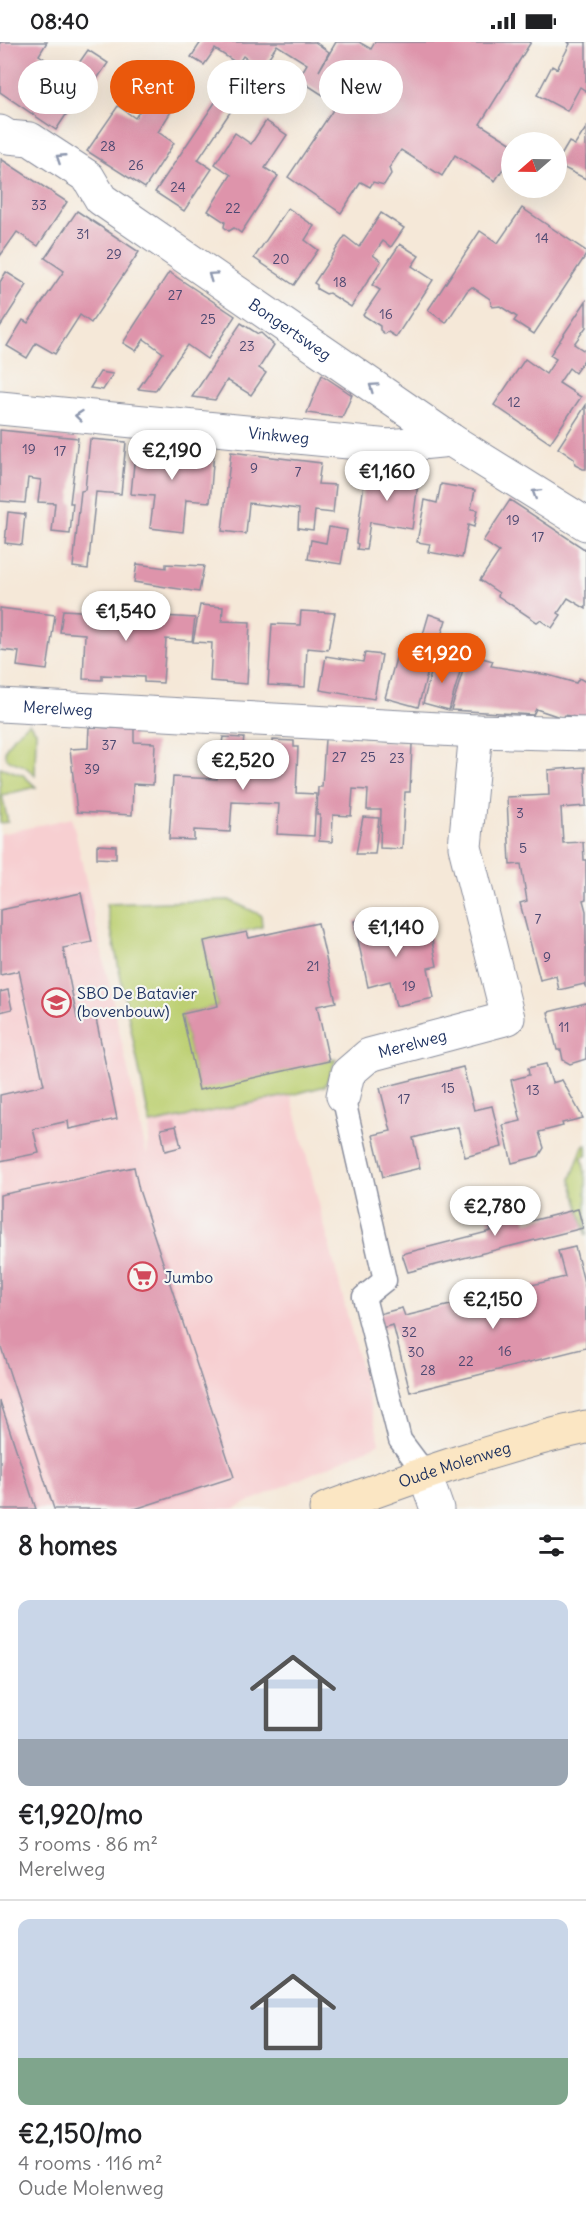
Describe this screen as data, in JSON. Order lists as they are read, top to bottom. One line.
{"streets":{"main road":["Oude Molenweg"],"street":["Bongertsweg","Vinkweg","Merelweg"]},"crossings":[["Bongertsweg","Vinkweg"],["Merelweg","Oude Molenweg"]],"one_way":["Bongertsweg","Vinkweg"],"places":{"school or university":["SBO De Batavier (bovenbouw)"],"supermarket":["Jumbo"]},"house_numbers":["28","26","24","33","22","31","14","29","20","18","27","16","25","23","12","19","17","9","7","19","17","37","27","25","23","39","3","5","7","9","21","19","11","15","13","17","32","16","30","22","28"],"north":"left","page":{"status":"08:40","chip":["Buy","Rent","Filters","New"],"price":["€2,190","€1,160","€1,540","€1,920","€2,520","€1,140","€2,780","€2,150"],"heading":"8 homes","list":[{"name":"€1,920/mo","note":"3 rooms · 86 m² · Merelweg"},{"name":"€2,150/mo","note":"4 rooms · 116 m² · Oude Molenweg"}]}}
